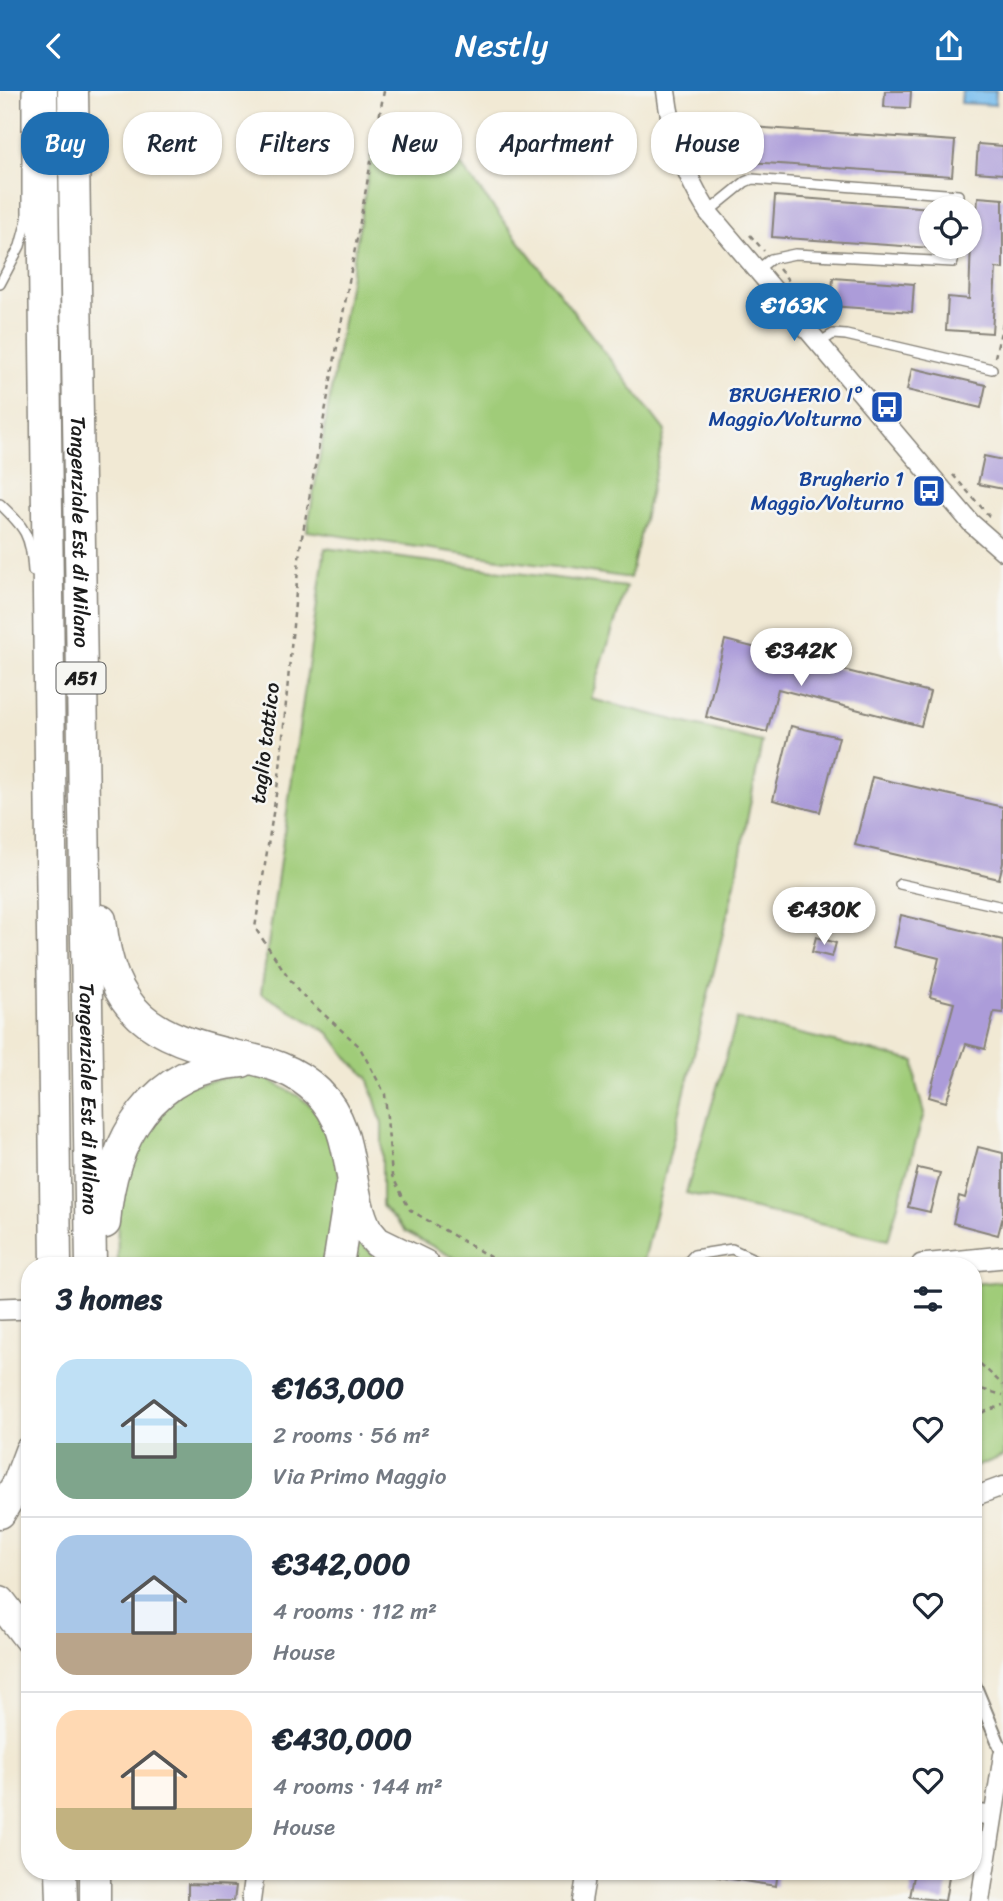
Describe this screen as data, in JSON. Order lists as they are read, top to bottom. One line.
{"streets":{"highway":["Tangenziale Est di Milano","A51"],"path":["taglio tattico"]},"places":{"bus stop":["BRUGHERIO I° Maggio/Volturno","Brugherio 1 Maggio/Volturno"]},"page":{"header":"Nestly","chip":["Buy","Rent","Filters","New","Apartment","House"],"price":["€163K","€342K","€430K"],"heading":"3 homes","list":[{"name":"€163,000","note":"2 rooms · 56 m² · Via Primo Maggio"},{"name":"€342,000","note":"4 rooms · 112 m² · House"},{"name":"€430,000","note":"4 rooms · 144 m² · House"}]}}
